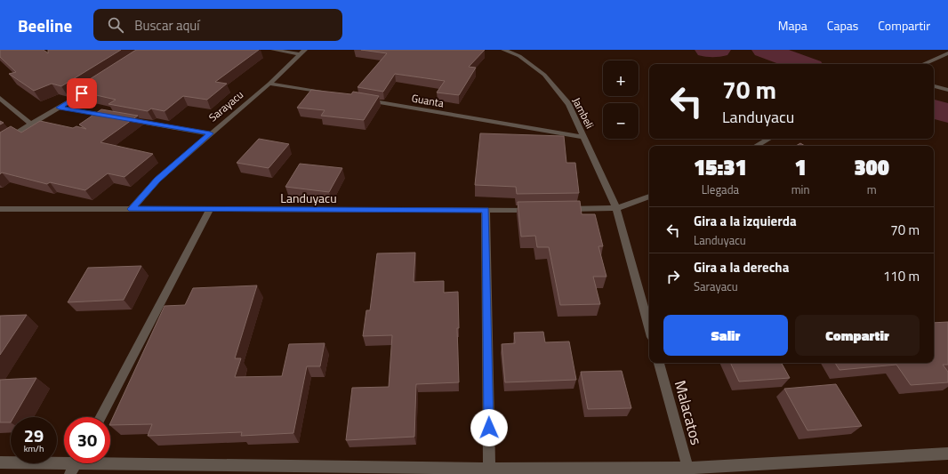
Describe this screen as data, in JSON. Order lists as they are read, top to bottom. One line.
{"streets":{"street":["Guanta","Sarayacu","Jambeli","Landuyacu","Malacatos"]},"crossings":[["Guanta","Jambeli"],["Sarayacu","Landuyacu"]],"page":{"header":"Beeline","search":"Buscar aquí","nav":["Mapa","Capas","Compartir"],"map_buttons":["+","−"],"turn":["70 m","Landuyacu"],"eta":["15:31","Llegada","1","min","300","m"],"list":[{"name":"Gira a la izquierda","note":"Landuyacu","value":"70 m"},{"name":"Gira a la derecha","note":"Sarayacu","value":"110 m"}],"buttons":["Salir","Compartir"],"speed":"29 km/h","limit":"30"}}
